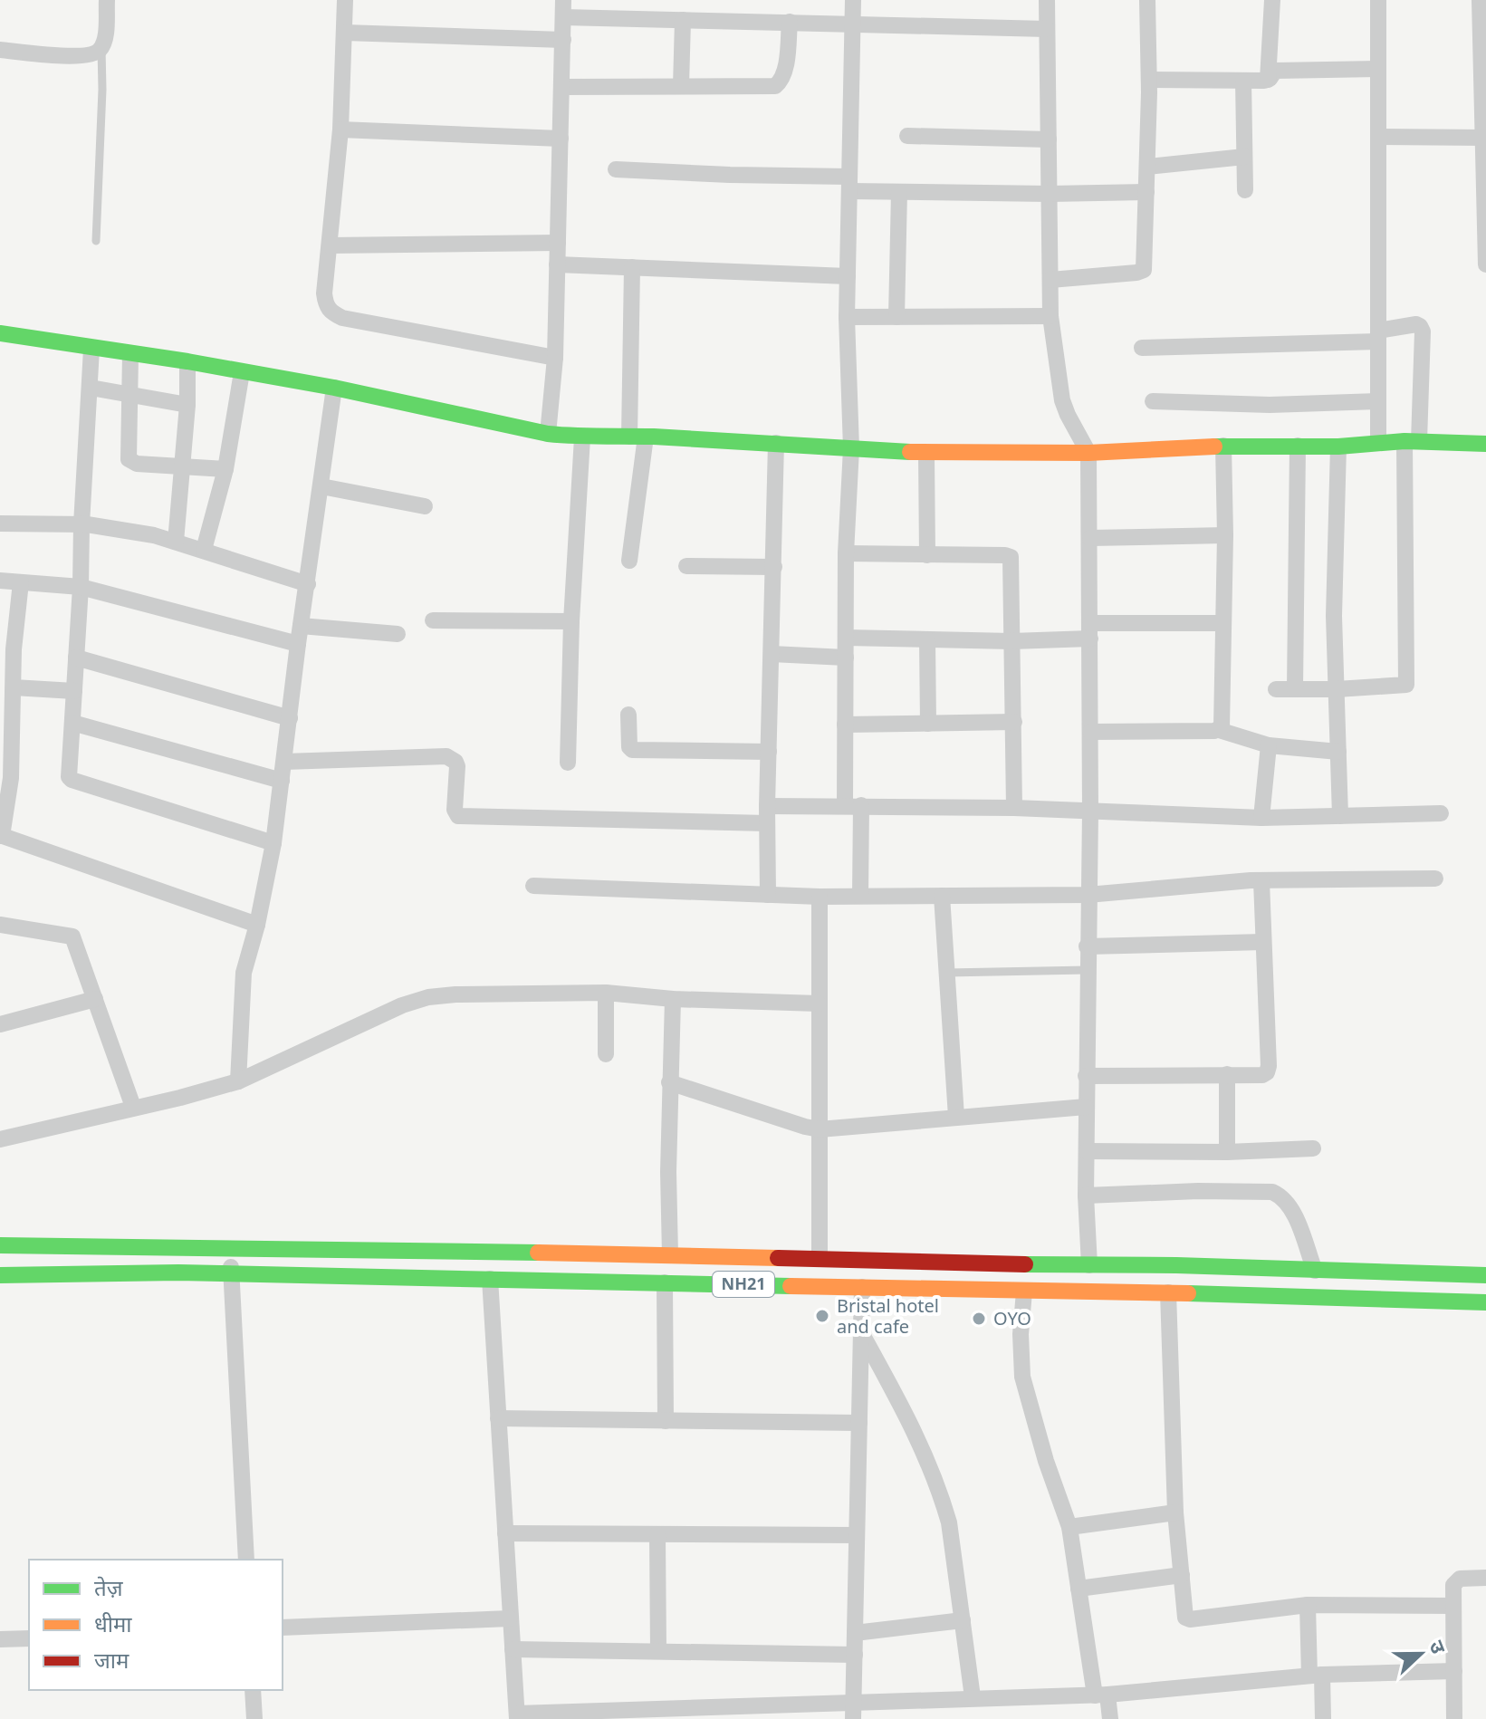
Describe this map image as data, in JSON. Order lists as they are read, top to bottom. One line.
{"streets":{"main road":["NH21"]},"places":["Bristal hotel and cafe","OYO"],"legend":["तेज़","धीमा","जाम"],"north":"right"}
